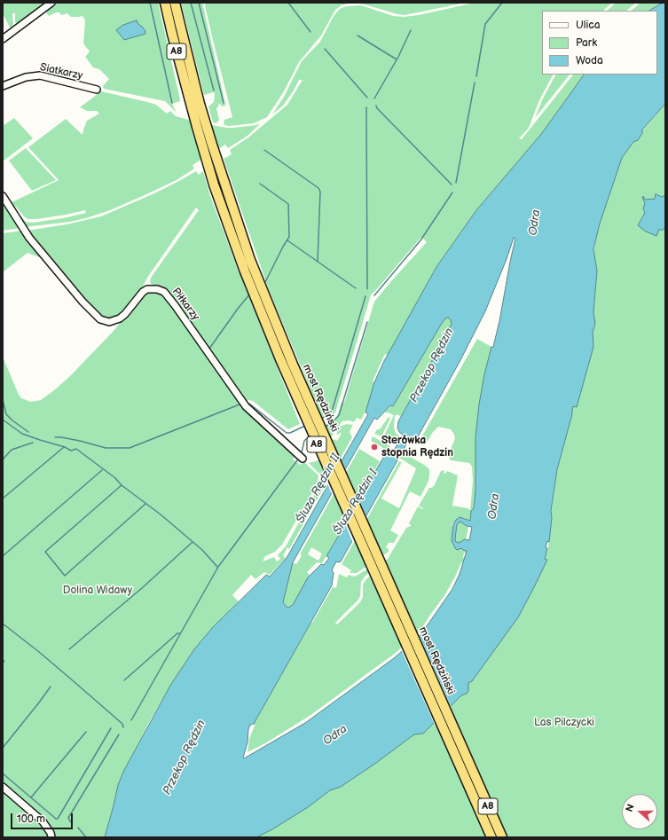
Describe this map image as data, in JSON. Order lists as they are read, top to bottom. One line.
{"streets":{"highway":["A8","most Rędziński"],"street":["Siatkarzy","Piłkarzy"]},"water":["Odra","Przekop Rędzin","Śluza Rędzin II","Śluza Rędzin I"],"parks":["Dolina Widawy","Las Pilczycki"],"places":["Sterówka stopnia Rędzin"],"legend":["Ulica","Park","Woda"],"scale_bar":"100 m","north":"left"}
